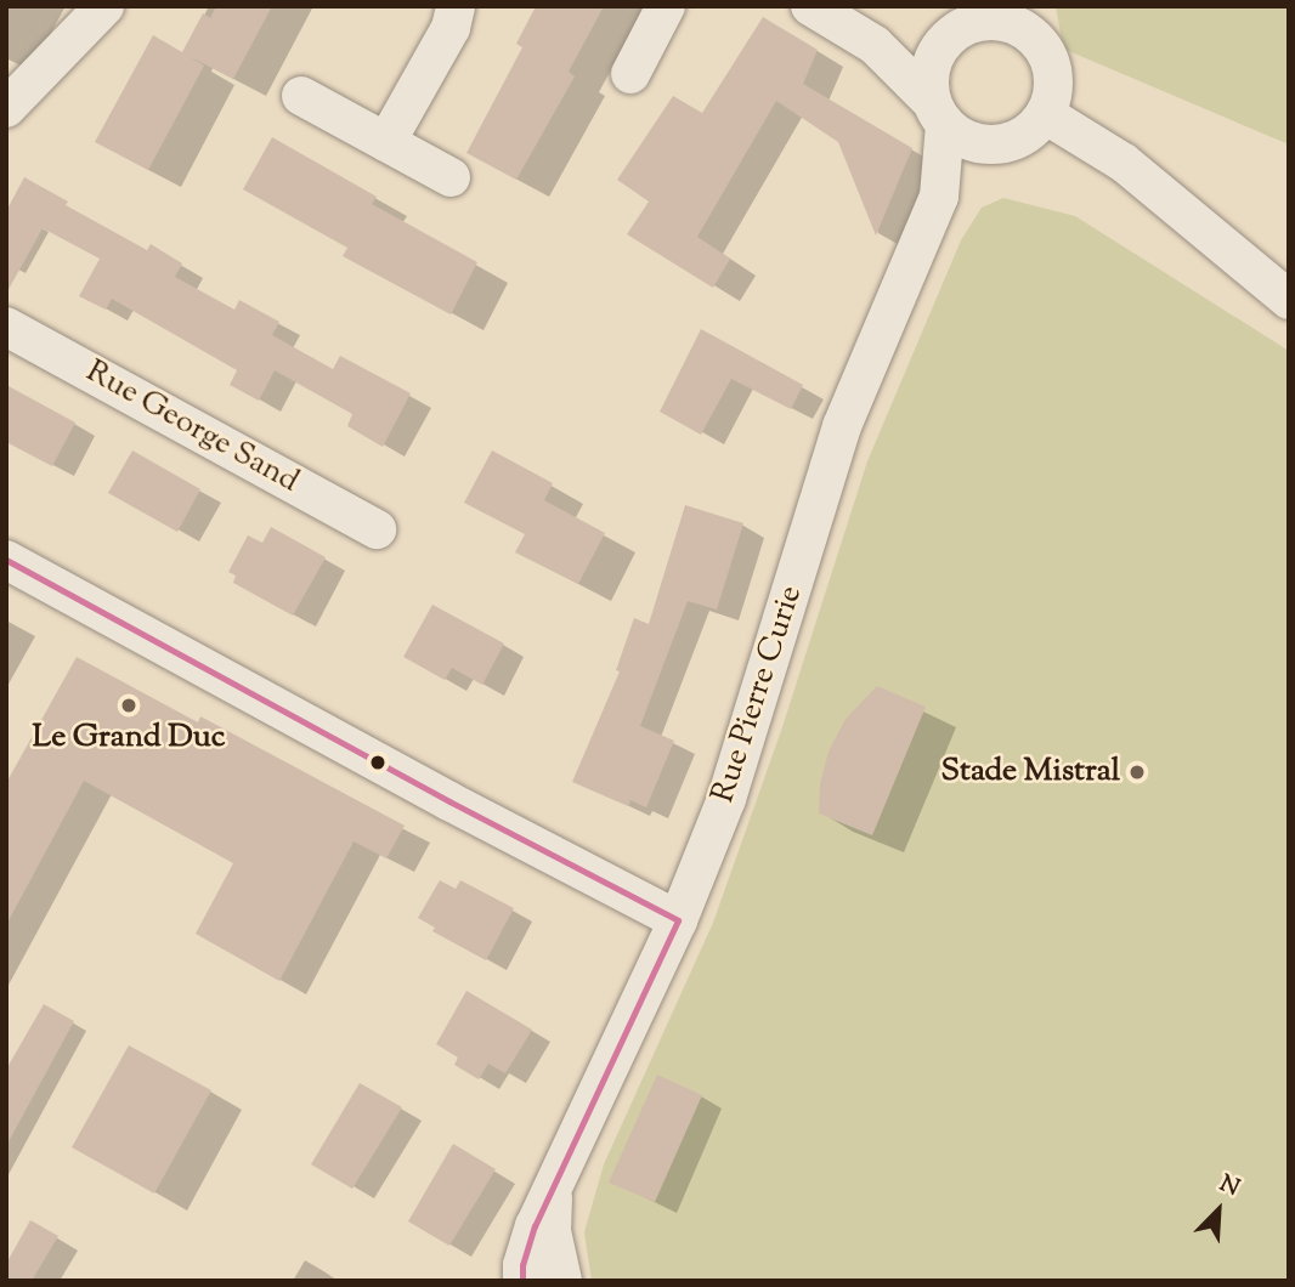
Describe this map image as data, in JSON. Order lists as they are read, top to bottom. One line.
{"streets":{"street":["Rue George Sand","Rue Pierre Curie"]},"places":["Le Grand Duc","Stade Mistral"],"north":"top right"}
